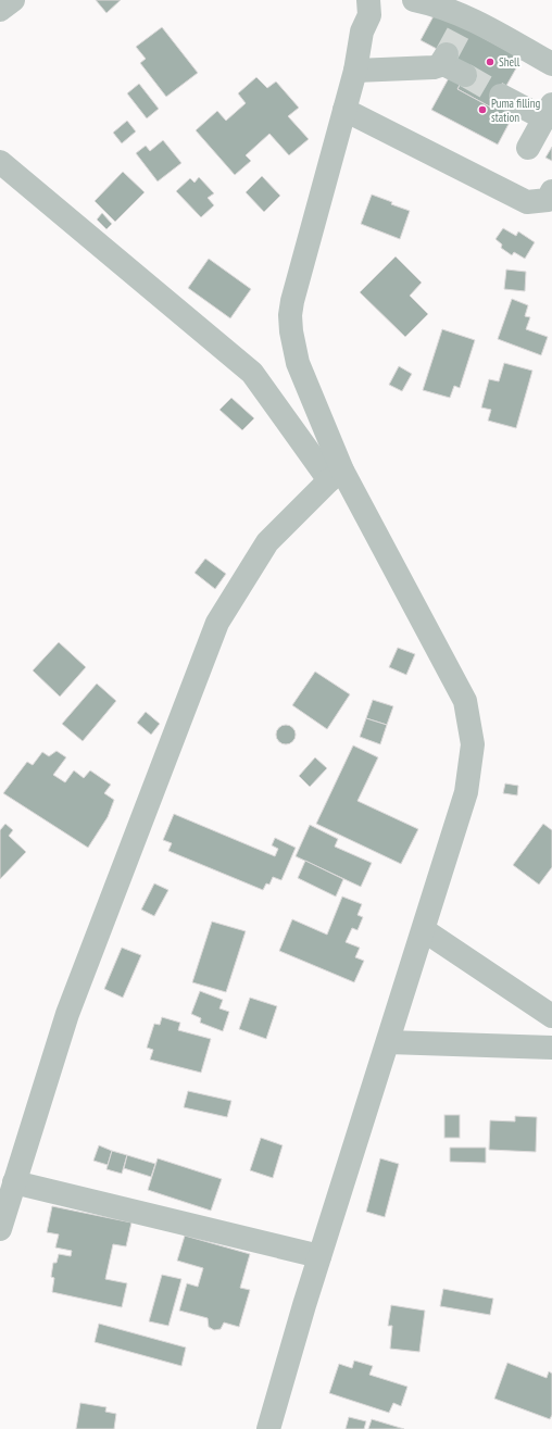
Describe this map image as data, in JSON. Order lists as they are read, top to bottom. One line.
{"places":["Shell","Puma filling station"]}
